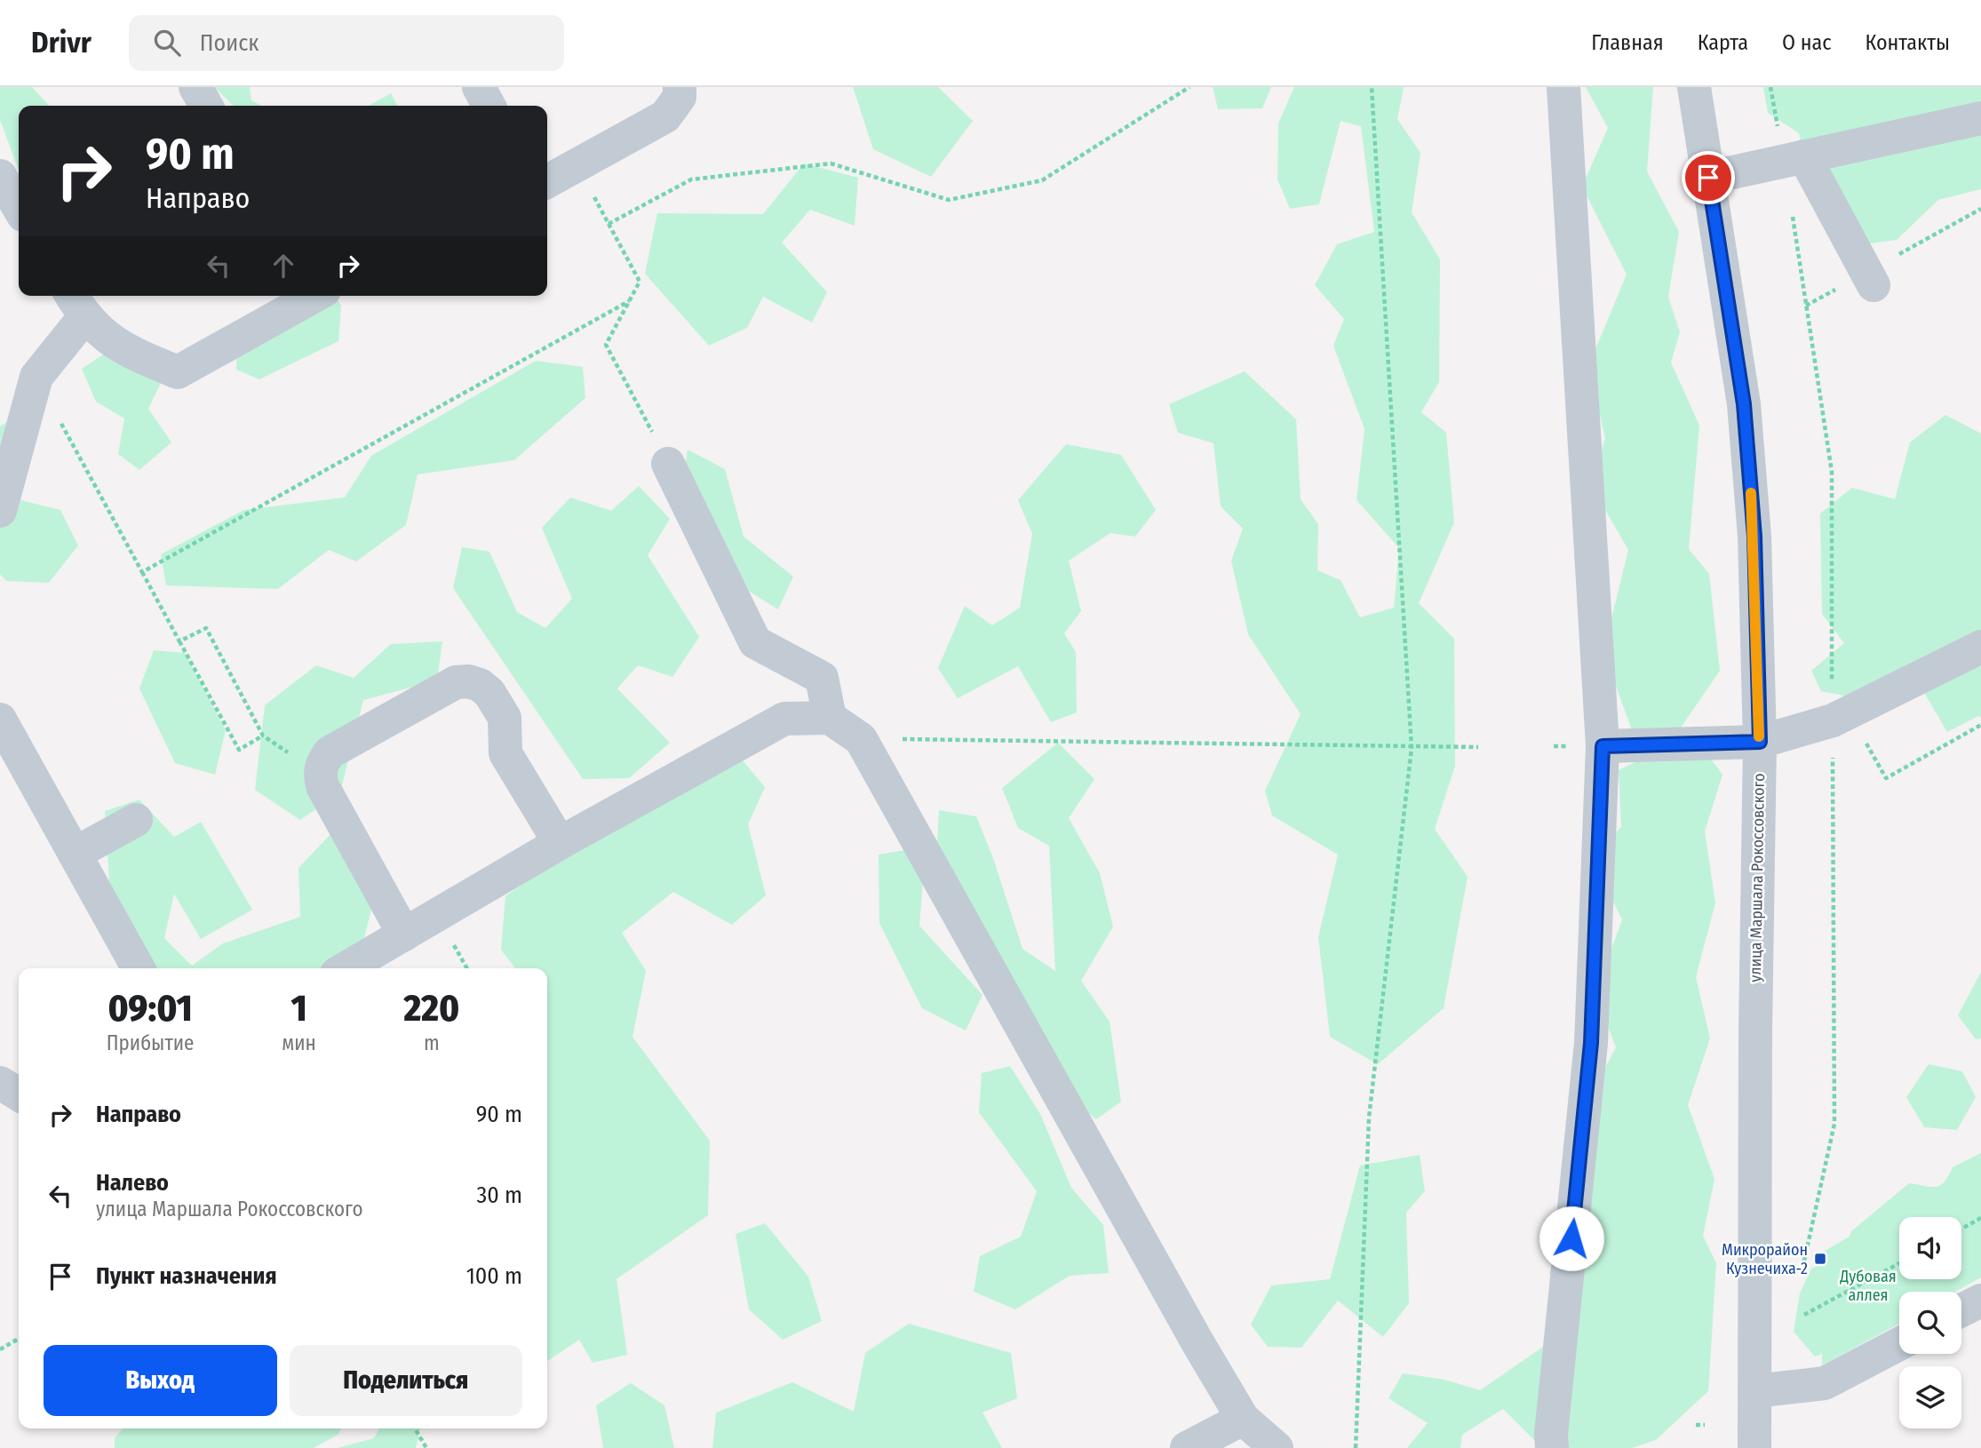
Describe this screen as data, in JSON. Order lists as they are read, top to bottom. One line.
{"streets":{"street":["улица Маршала Рокоссовского"]},"parks":["Дубовая аллея"],"places":{"transit":["Микрорайон Кузнечиха-2"]},"page":{"header":"Drivr","search":"Поиск","nav":["Главная","Карта","О нас","Контакты"],"turn":["90 m","Направо"],"eta":["09:01","Прибытие","1","мин","220","m"],"list":[{"name":"Направо","value":"90 m"},{"name":"Налево","note":"улица Маршала Рокоссовского","value":"30 m"},{"name":"Пункт назначения","value":"100 m"}],"buttons":["Выход","Поделиться"]}}
